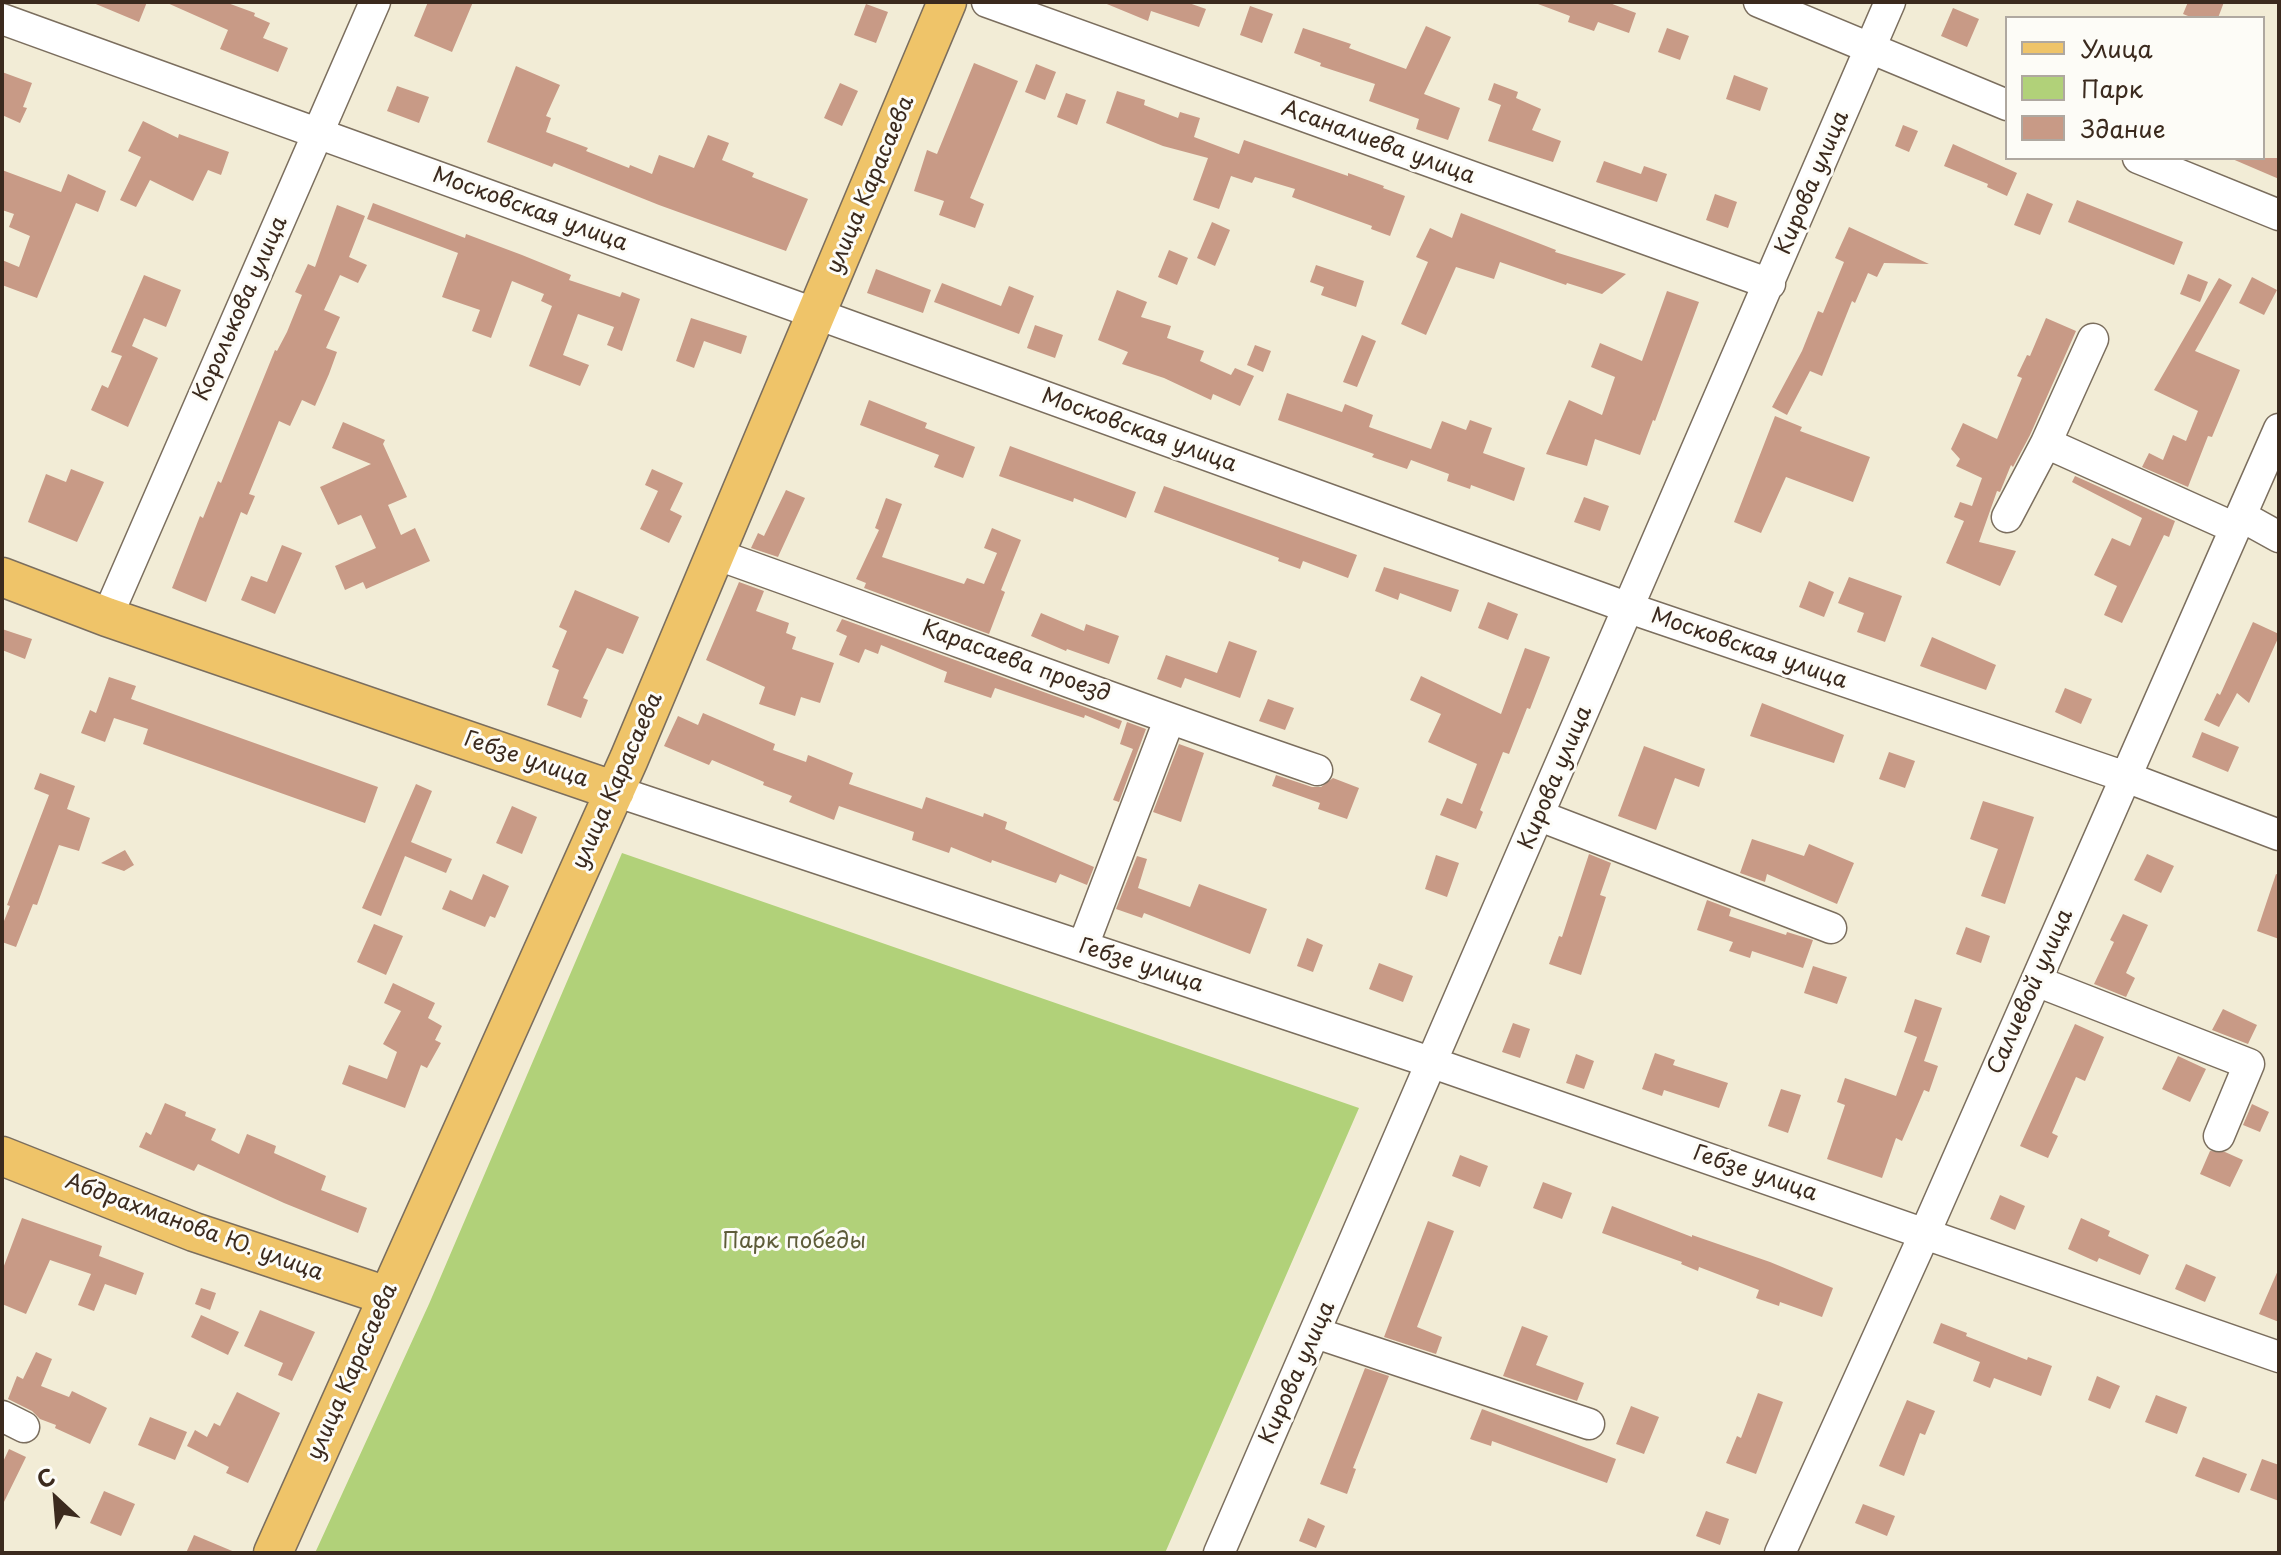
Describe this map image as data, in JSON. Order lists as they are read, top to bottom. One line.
{"streets":{"main road":["улица Карасаева","Гебзе улица","Абдрахманова Ю. улица"],"street":["Асаналиева улица","Кирова улица","Московская улица","Королькова улица","Карасаева проезд","Салиевой улица"]},"crossings":[["Асаналиева улица","Кирова улица"],["Кирова улица","Московская улица"],["Кирова улица","Гебзе улица"],["улица Карасаева","Московская улица"],["улица Карасаева","Карасаева проезд"],["улица Карасаева","Гебзе улица"],["улица Карасаева","Абдрахманова Ю. улица"],["Московская улица","Королькова улица"],["Московская улица","Салиевой улица"],["Королькова улица","Гебзе улица"],["Гебзе улица","Салиевой улица"]],"parks":["Парк победы"],"legend":["Улица","Парк","Здание"],"north":"top left"}
